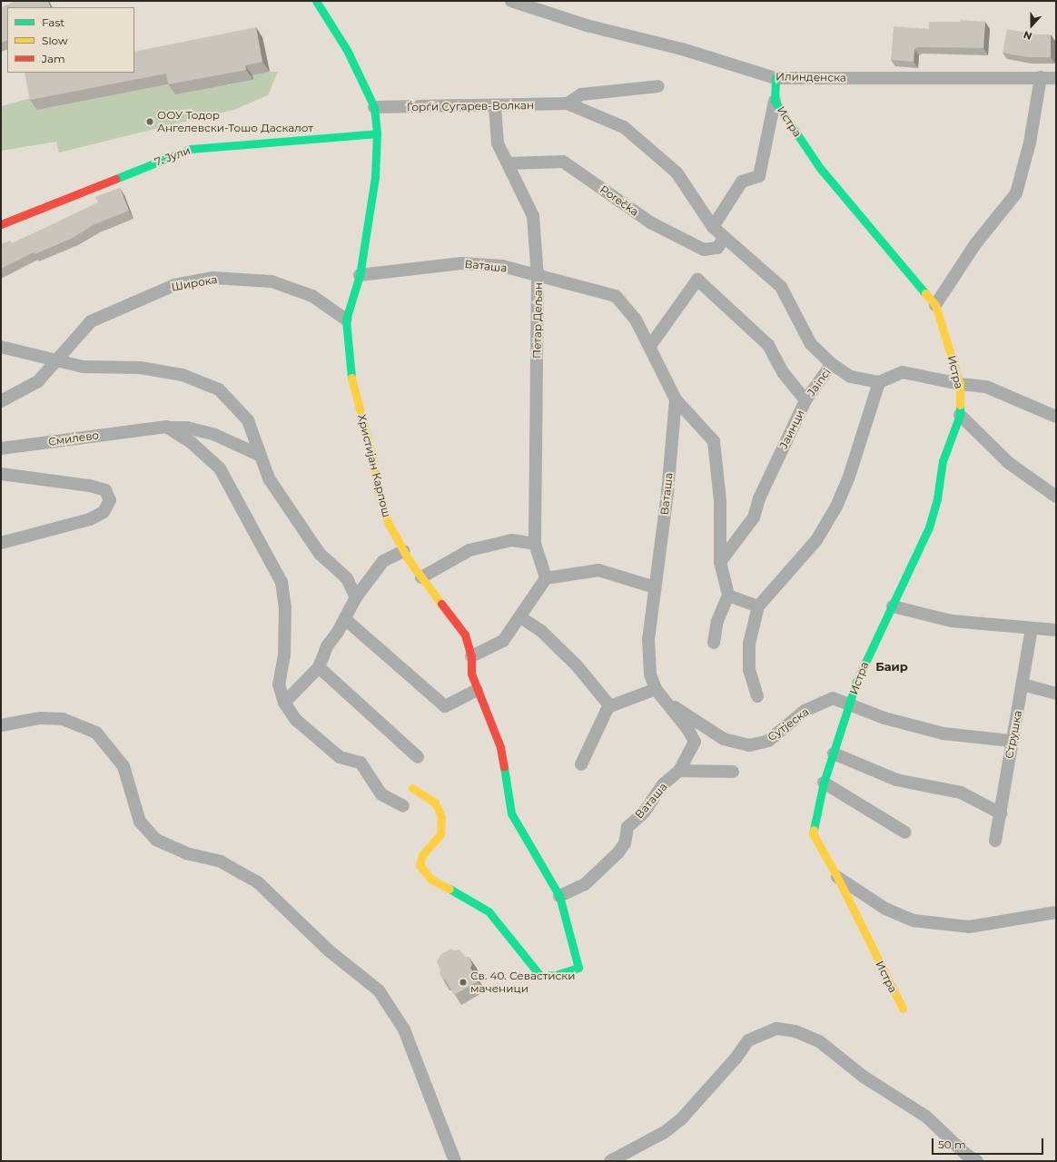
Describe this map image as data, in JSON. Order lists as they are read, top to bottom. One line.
{"streets":{"street":["Илинденска","Ѓорѓи Сугарев-Волкан","Истра","7. Јули","Porečka","Ваташа","Широка","Петар Дељан","Jainci","Јаинци","Смилево","Христијан Карпош","Сутјеска","Струшка"]},"crossings":[["Илинденска","Истра"],["Ѓорѓи Сугарев-Волкан","Porečka"],["Ѓорѓи Сугарев-Волкан","Петар Дељан"],["Ѓорѓи Сугарев-Волкан","Jainci"],["Ѓорѓи Сугарев-Волкан","Христијан Карпош"],["Истра","Сутјеска"],["7. Јули","Христијан Карпош"],["Porečka","Петар Дељан"],["Ваташа","Петар Дељан"],["Ваташа","Јаинци"],["Ваташа","Христијан Карпош"],["Ваташа","Сутјеска"],["Широка","Христијан Карпош"],["Jainci","Јаинци"]],"districts":["Баир"],"places":["ООУ Тодор Ангелевски-Тошо Даскалот","Св. 40. Севастиски маченици"],"legend":["Fast","Slow","Jam"],"scale_bar":"50 m","north":"bottom"}
